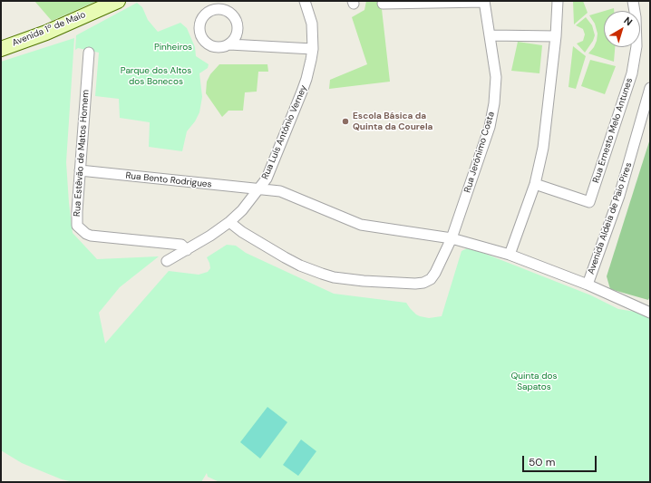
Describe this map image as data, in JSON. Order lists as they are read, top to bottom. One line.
{"streets":{"street":["Avenida 1º de Maio","Rua Ernesto Melo Antunes","Rua Luís António Verney","Rua Jerónimo Costa","Rua Estêvão de Matos Homem","Rua Bento Rodrigues","Avenida Aldeia de Paio Pires"]},"crossings":[["Rua Luís António Verney","Rua Jerónimo Costa"],["Rua Luís António Verney","Rua Estêvão de Matos Homem"],["Rua Luís António Verney","Rua Bento Rodrigues"],["Rua Jerónimo Costa","Rua Bento Rodrigues"],["Rua Estêvão de Matos Homem","Rua Bento Rodrigues"],["Rua Bento Rodrigues","Avenida Aldeia de Paio Pires"]],"parks":["Pinheiros","Parque dos Altos dos Bonecos","Quinta dos Sapatos"],"places":["Escola Básica da Quinta da Courela"],"scale_bar":"50 m","north":"top right"}
